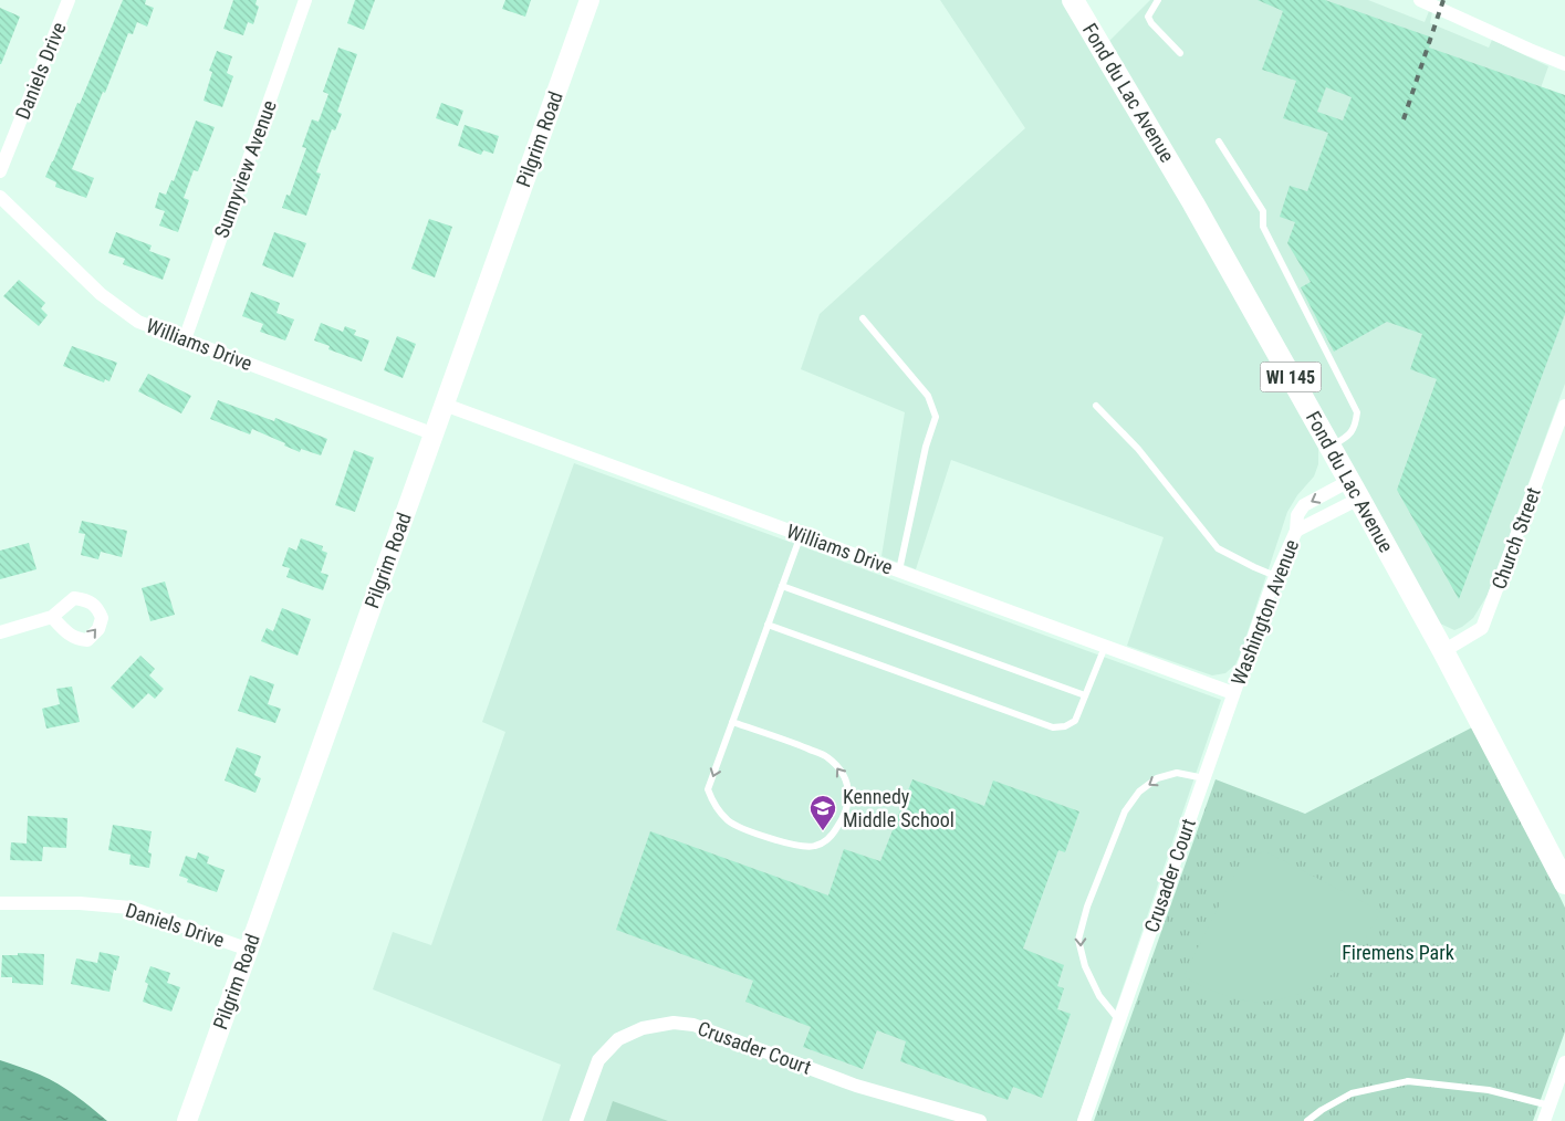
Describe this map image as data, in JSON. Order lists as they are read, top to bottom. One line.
{"streets":{"main road":["Fond du Lac Avenue","WI 145"],"street":["Daniels Drive","Pilgrim Road","Sunnyview Avenue","Williams Drive","Church Street","Washington Avenue","Crusader Court"]},"crossings":[["Daniels Drive","Pilgrim Road"],["Fond du Lac Avenue","Church Street"],["Fond du Lac Avenue","Washington Avenue"],["Pilgrim Road","Williams Drive"],["Sunnyview Avenue","Williams Drive"],["Williams Drive","Washington Avenue"],["Williams Drive","Crusader Court"],["Washington Avenue","Crusader Court"]],"parks":["Firemens Park"],"places":{"school or university":["Kennedy Middle School"]}}
